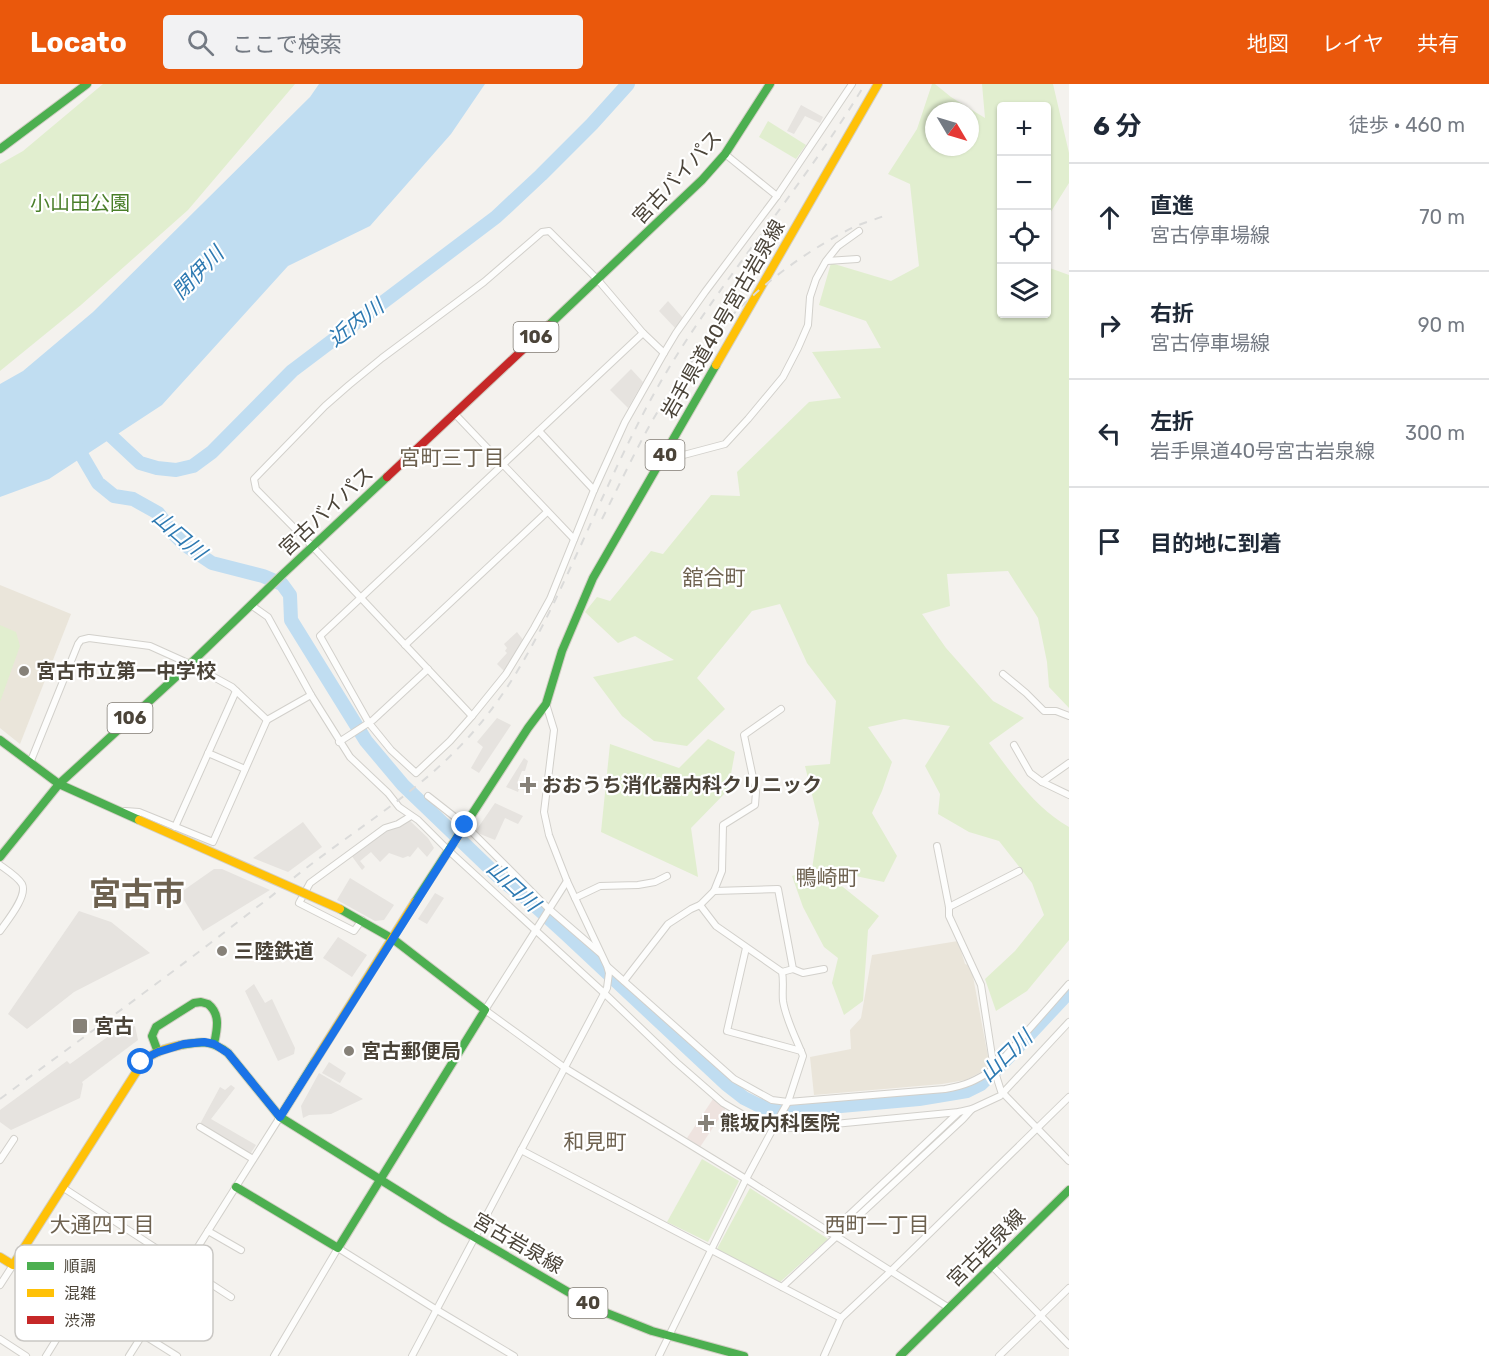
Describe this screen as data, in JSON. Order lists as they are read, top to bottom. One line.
{"streets":{"main road":["宮古バイパス","岩手県道40号宮古岩泉線","106","40","宮古岩泉線"]},"crossings":[["岩手県道40号宮古岩泉線","40"],["40","宮古岩泉線"]],"districts":["宮町三丁目","舘合町","鴨崎町","宮古市","和見町","大通四丁目","西町一丁目"],"water":["閉伊川","近内川","山口川"],"parks":["小山田公園"],"places":{"other":["宮古市立第一中学校","三陸鉄道","宮古郵便局"],"health":["おおうち消化器内科クリニック","熊坂内科医院"],"transit":["宮古"]},"legend":["順調","混雑","渋滞"],"north":"bottom right","page":{"header":"Locato","search":"ここで検索","nav":["地図","レイヤ","共有"],"heading":["6 分","徒歩 · 460 m"],"map_buttons":["+","−"],"list":[["直進","宮古停車場線","70 m"],["右折","宮古停車場線","90 m"],["左折","岩手県道40号宮古岩泉線","300 m"],"目的地に到着"]}}
